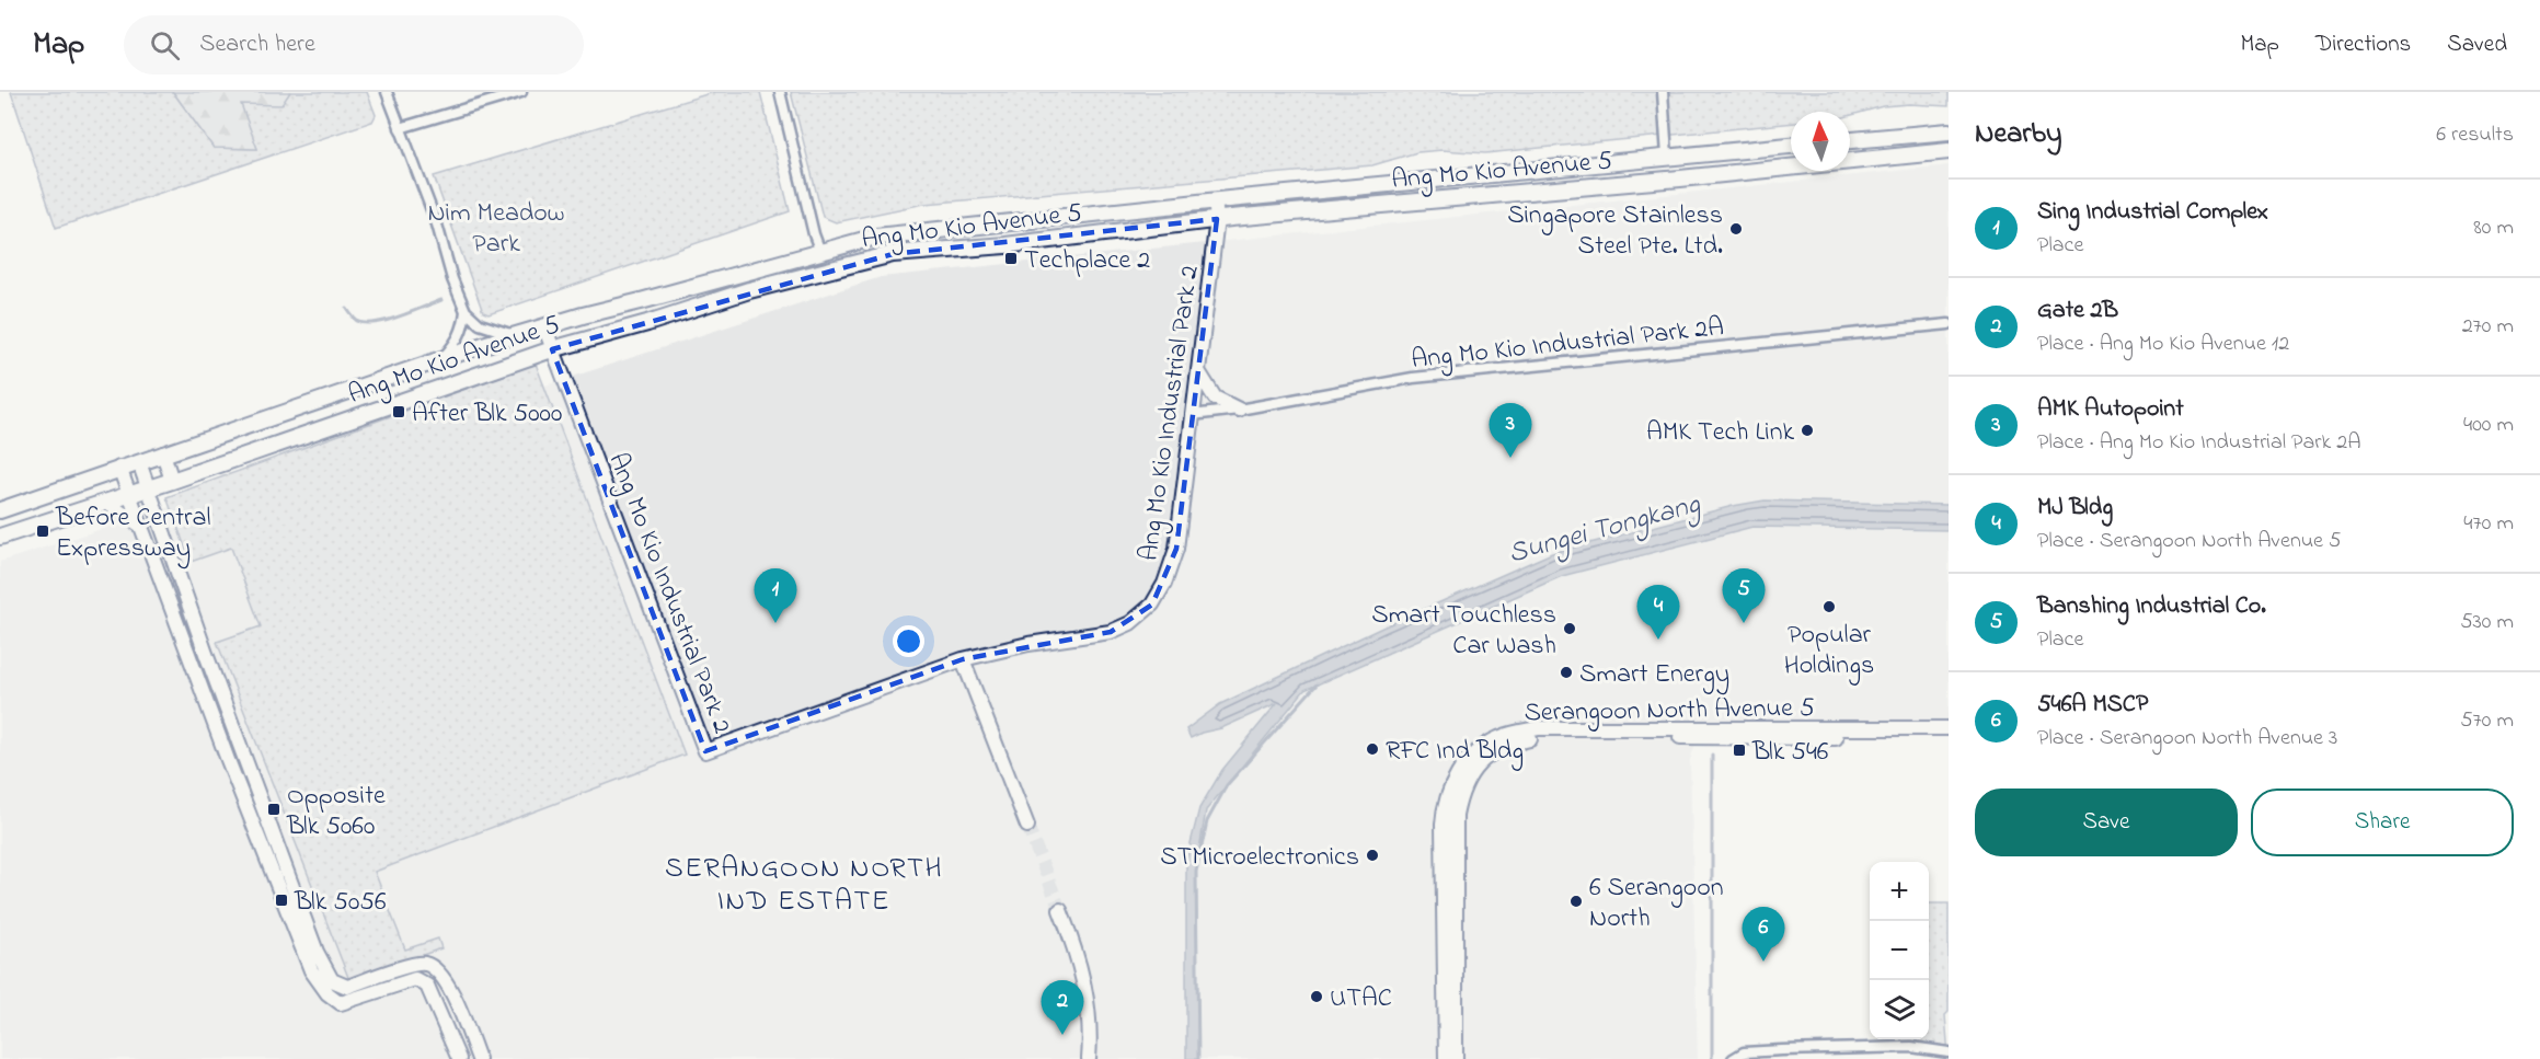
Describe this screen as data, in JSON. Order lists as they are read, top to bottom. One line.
{"streets":{"main road":["Ang Mo Kio Avenue 5"],"street":["Ang Mo Kio Industrial Park 2A","Ang Mo Kio Industrial Park 2","Serangoon North Avenue 5"]},"crossings":[["Ang Mo Kio Avenue 5","Ang Mo Kio Industrial Park 2"],["Ang Mo Kio Industrial Park 2A","Ang Mo Kio Industrial Park 2"]],"districts":["SERANGOON NORTH IND ESTATE"],"water":["Sungei Tongkang"],"parks":["Nim Meadow Park"],"places":{"other":["Singapore Stainless Steel Pte. Ltd.","AMK Tech Link","Popular Holdings","Smart Touchless Car Wash","Smart Energy","RFC Ind Bldg","STMicroelectronics","6 Serangoon North","UTAC"],"transit":["Techplace 2","After Blk 5000","Before Central Expressway","Blk 546","Opposite Blk 5060","Blk 5056"]},"north":"top","page":{"header":"Map","search":"Search here","nav":["Map","Directions","Saved"],"heading":["Nearby","6 results"],"list":[{"mark":"1","name":"Sing Industrial Complex","note":"Place","value":"80 m"},{"mark":"2","name":"Gate 2B","note":"Place · Ang Mo Kio Avenue 12","value":"270 m"},{"mark":"3","name":"AMK Autopoint","note":"Place · Ang Mo Kio Industrial Park 2A","value":"400 m"},{"mark":"4","name":"MJ Bldg","note":"Place · Serangoon North Avenue 5","value":"470 m"},{"mark":"5","name":"Banshing Industrial Co.","note":"Place","value":"530 m"},{"mark":"6","name":"546A MSCP","note":"Place · Serangoon North Avenue 3","value":"570 m"}],"pins":["3","1","5","4","6","2"],"buttons":["Save","Share"],"map_buttons":["+","−"]}}
